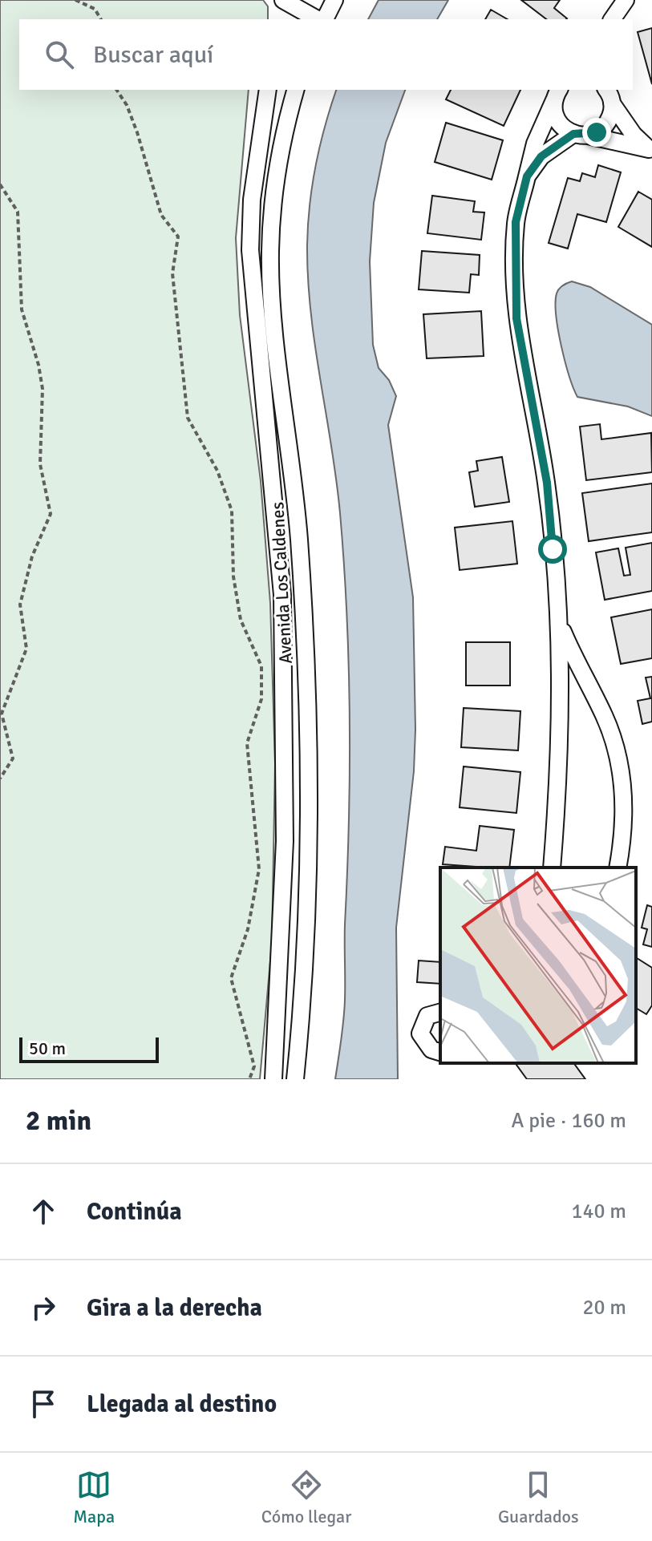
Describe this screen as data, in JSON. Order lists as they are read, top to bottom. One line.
{"streets":{"street":["Avenida Los Caldenes"]},"scale_bar":"50 m","page":{"search":"Buscar aquí","scale":"50 m","heading":["2 min","A pie · 160 m"],"list":[["Continúa","140 m"],["Gira a la derecha","20 m"],"Llegada al destino"],"nav":["Mapa","Cómo llegar","Guardados"]}}
